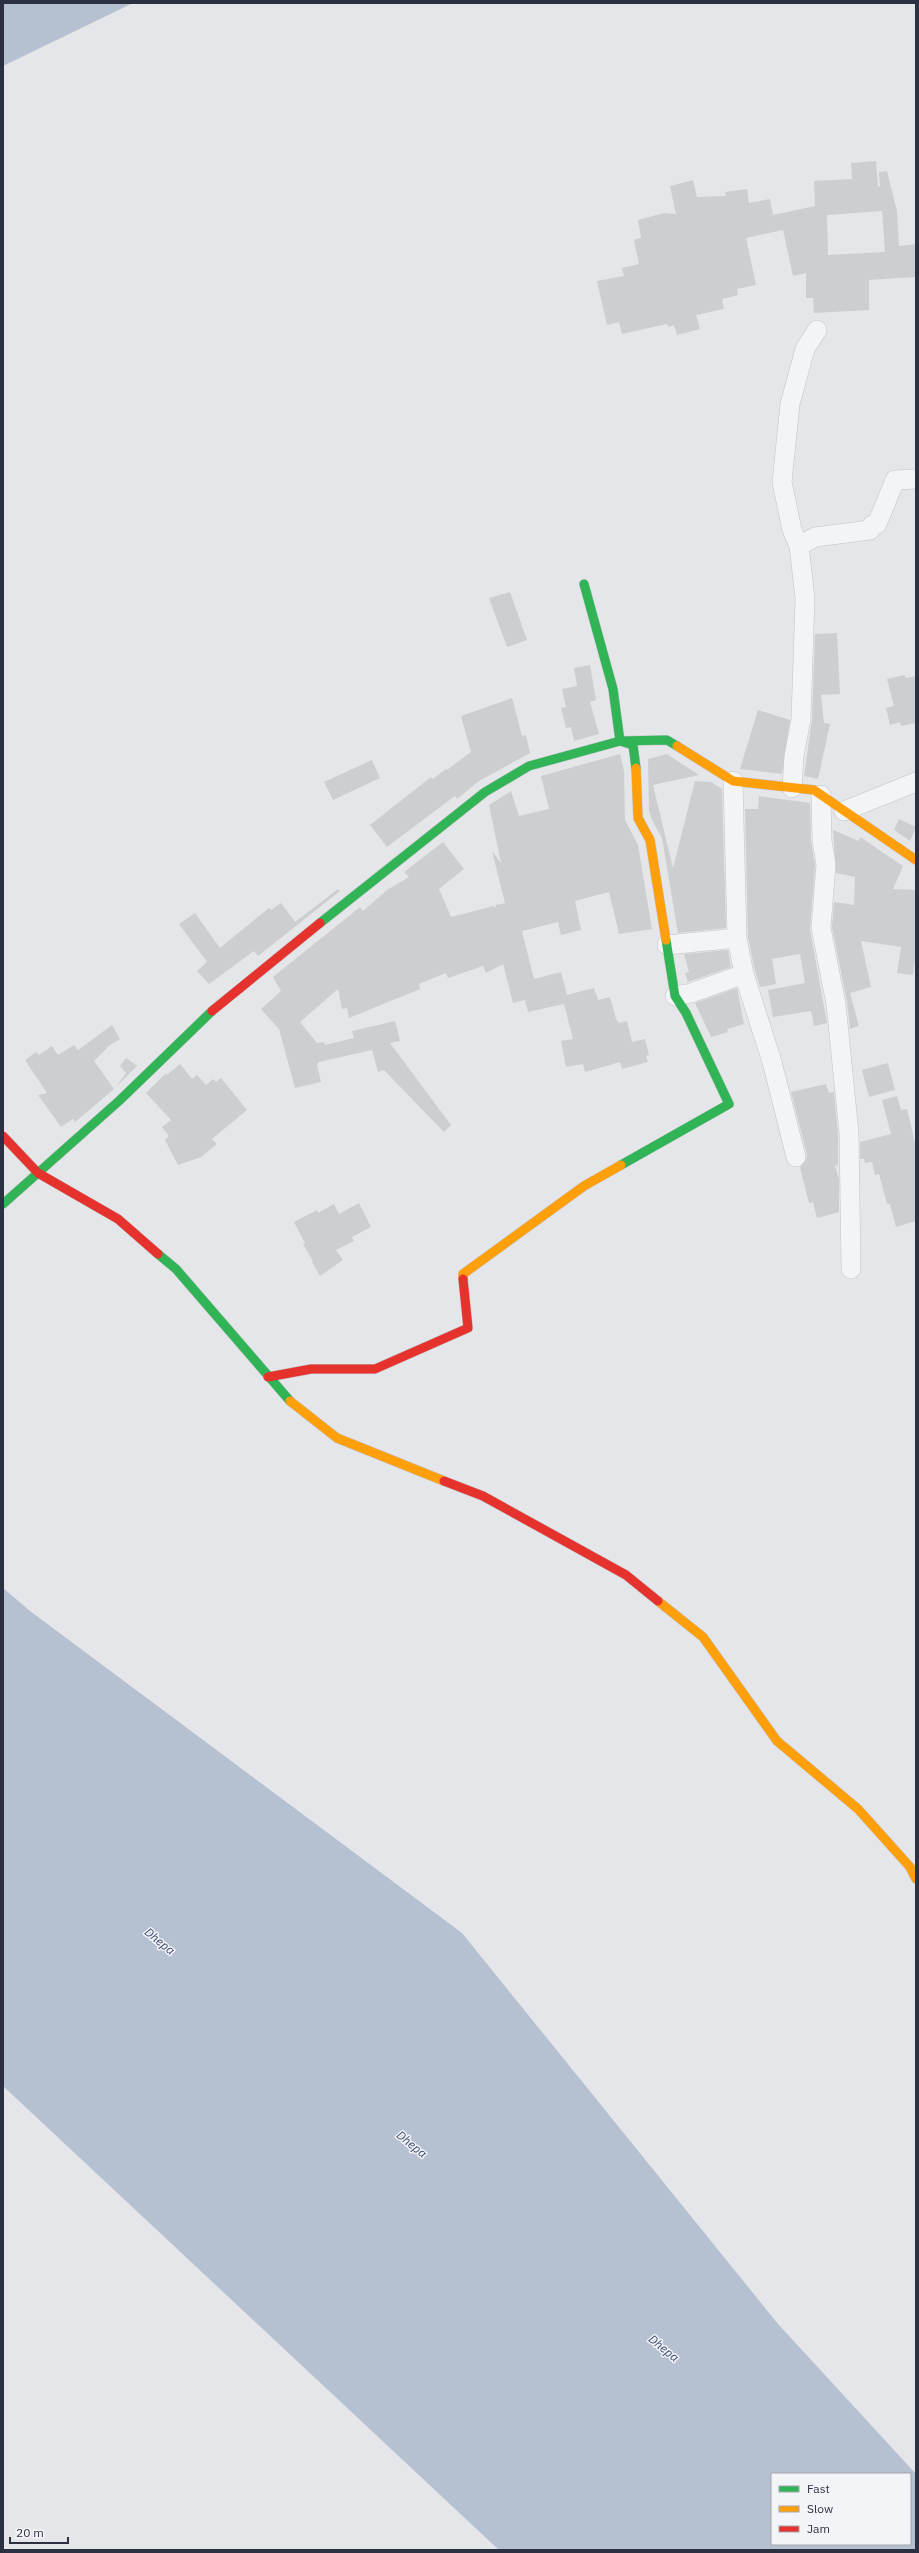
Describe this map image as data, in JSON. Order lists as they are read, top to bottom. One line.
{"water":["Dhepa"],"legend":["Fast","Slow","Jam"],"scale_bar":"20 m"}
